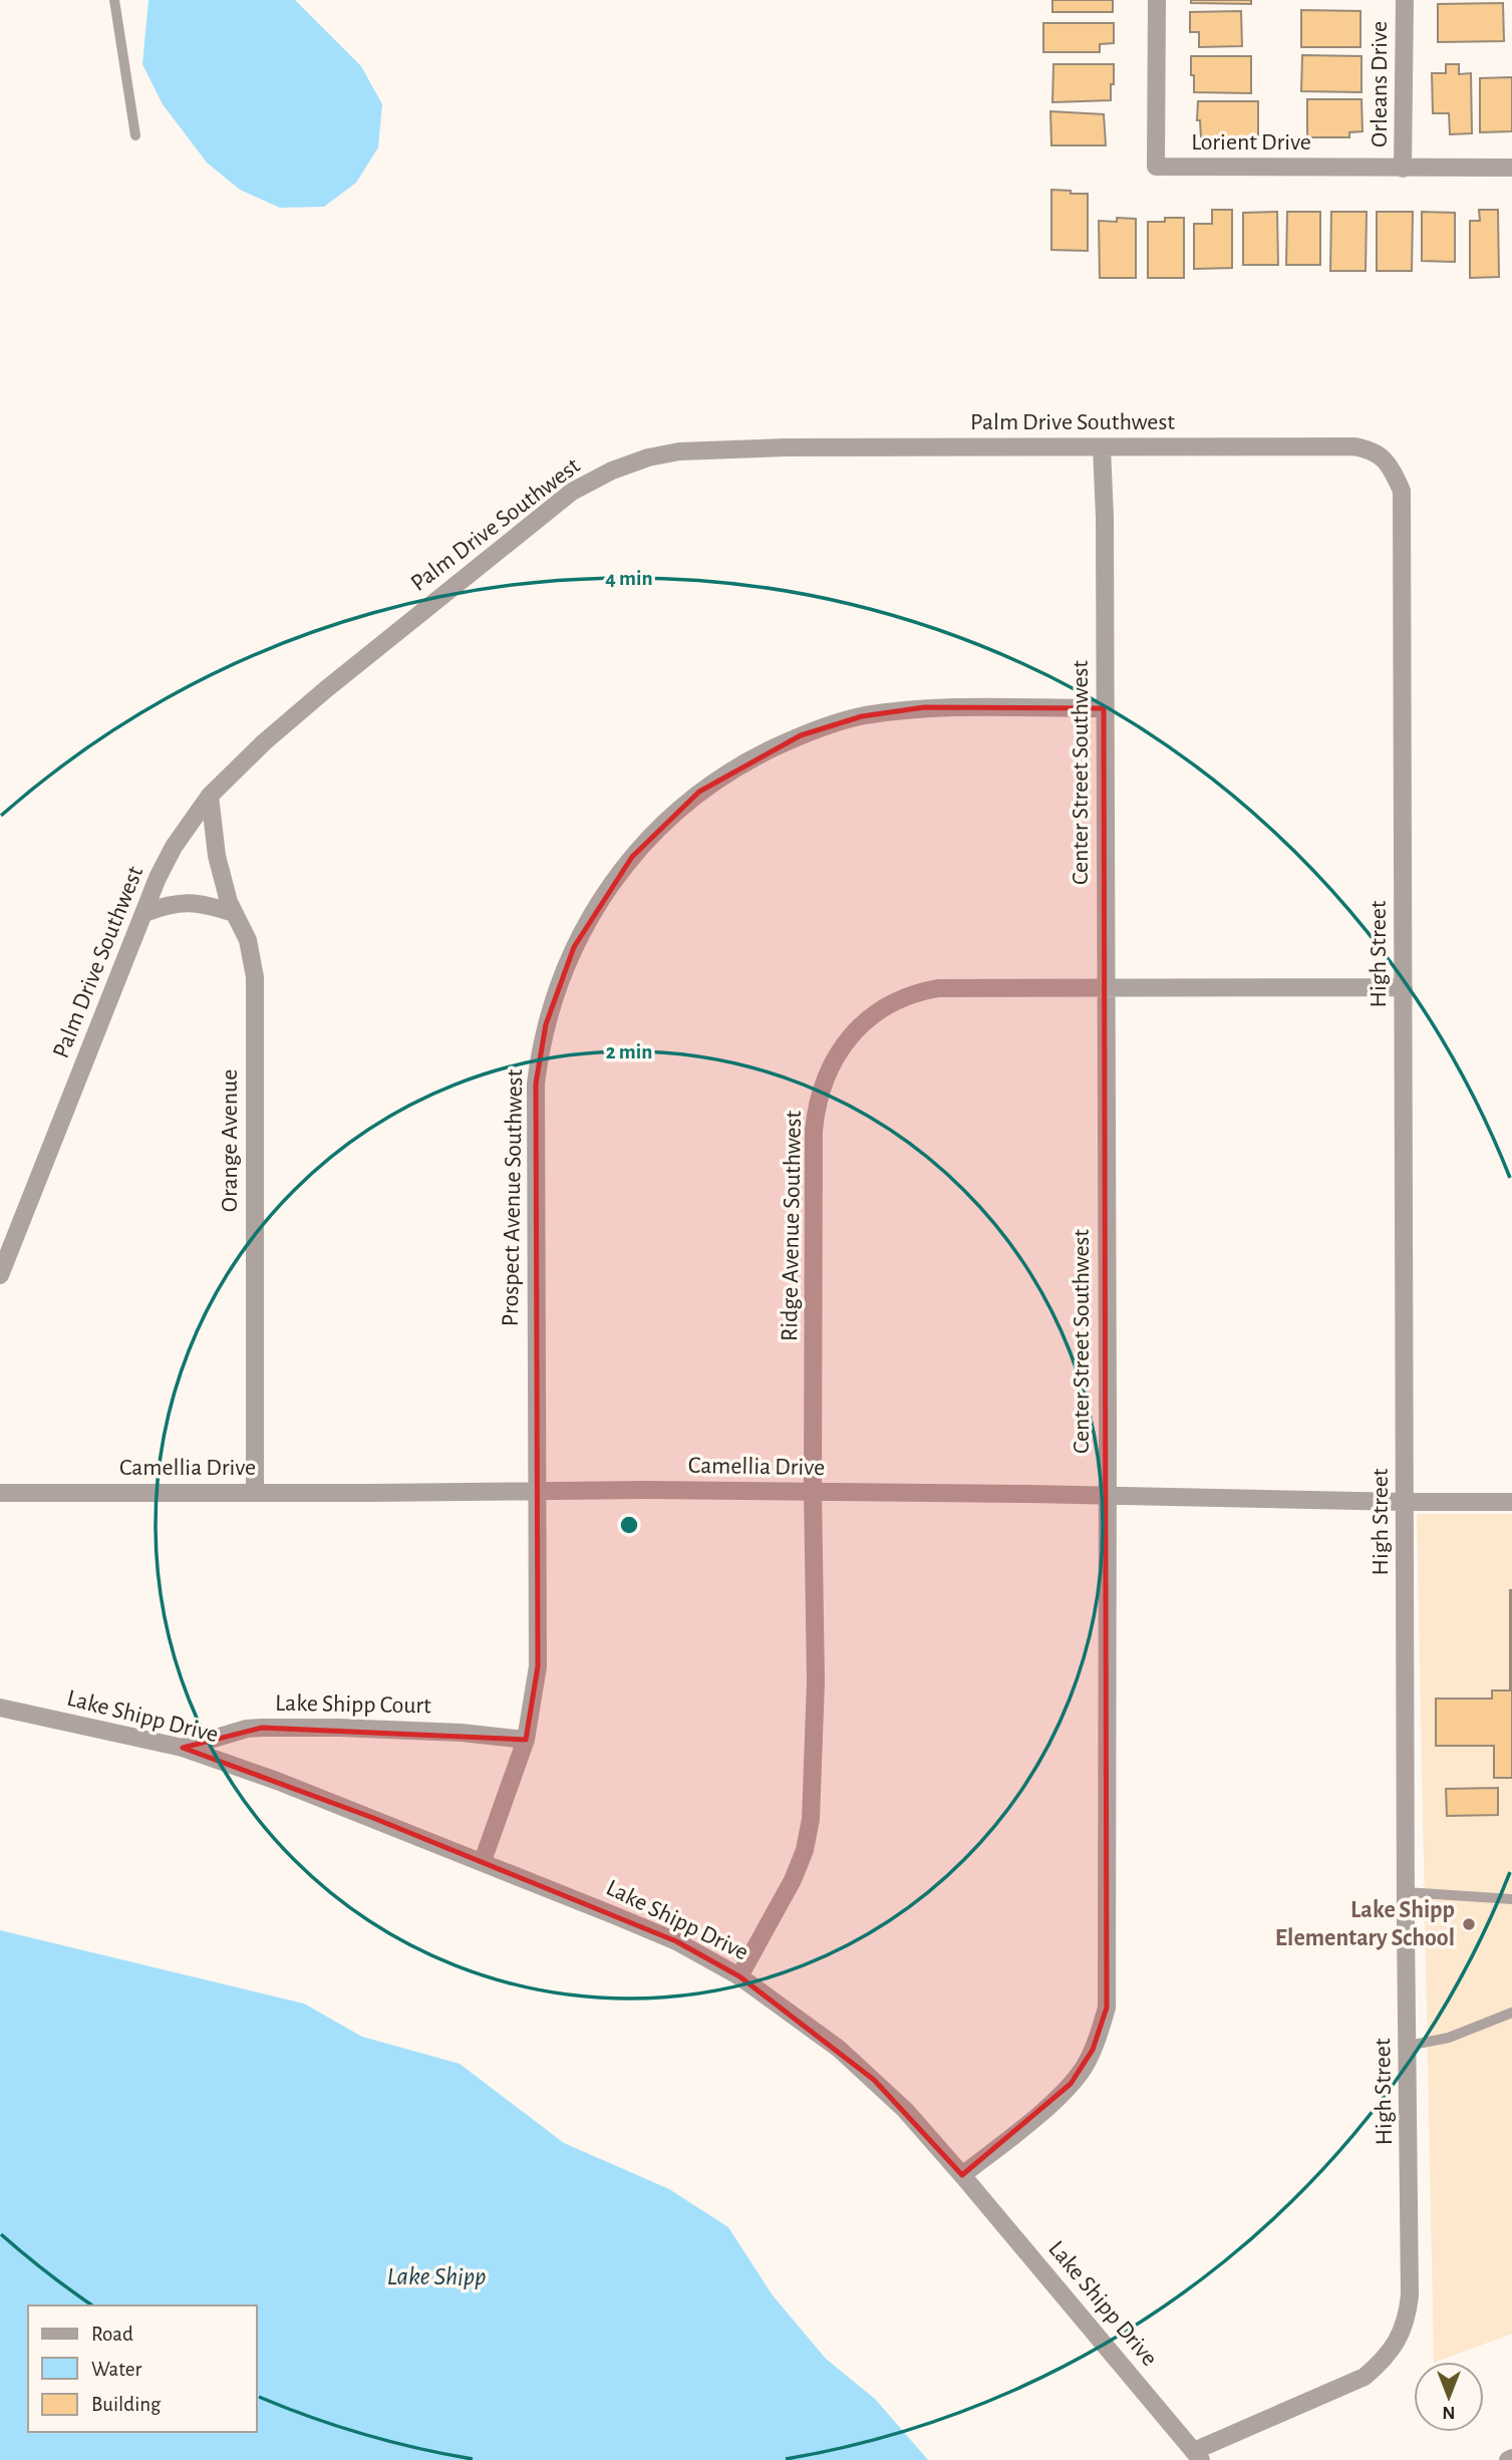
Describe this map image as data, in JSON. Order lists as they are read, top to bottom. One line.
{"streets":{"street":["Orleans Drive","Lorient Drive","Palm Drive Southwest","Center Street Southwest","High Street","Orange Avenue","Prospect Avenue Southwest","Ridge Avenue Southwest","Camellia Drive","Lake Shipp Court","Lake Shipp Drive"]},"crossings":[["Orleans Drive","Lorient Drive"],["Palm Drive Southwest","Center Street Southwest"],["Palm Drive Southwest","High Street"],["Palm Drive Southwest","Orange Avenue"],["Center Street Southwest","Prospect Avenue Southwest"],["Center Street Southwest","Ridge Avenue Southwest"],["Center Street Southwest","Camellia Drive"],["Center Street Southwest","Lake Shipp Drive"],["High Street","Ridge Avenue Southwest"],["High Street","Camellia Drive"],["High Street","Lake Shipp Drive"],["Orange Avenue","Camellia Drive"],["Prospect Avenue Southwest","Camellia Drive"],["Prospect Avenue Southwest","Lake Shipp Court"],["Prospect Avenue Southwest","Lake Shipp Drive"],["Ridge Avenue Southwest","Camellia Drive"],["Ridge Avenue Southwest","Lake Shipp Drive"],["Lake Shipp Court","Lake Shipp Drive"]],"water":["Lake Shipp"],"places":["Lake Shipp Elementary School"],"legend":["Road","Water","Building"],"north":"bottom","rings":["4 min","2 min"]}
